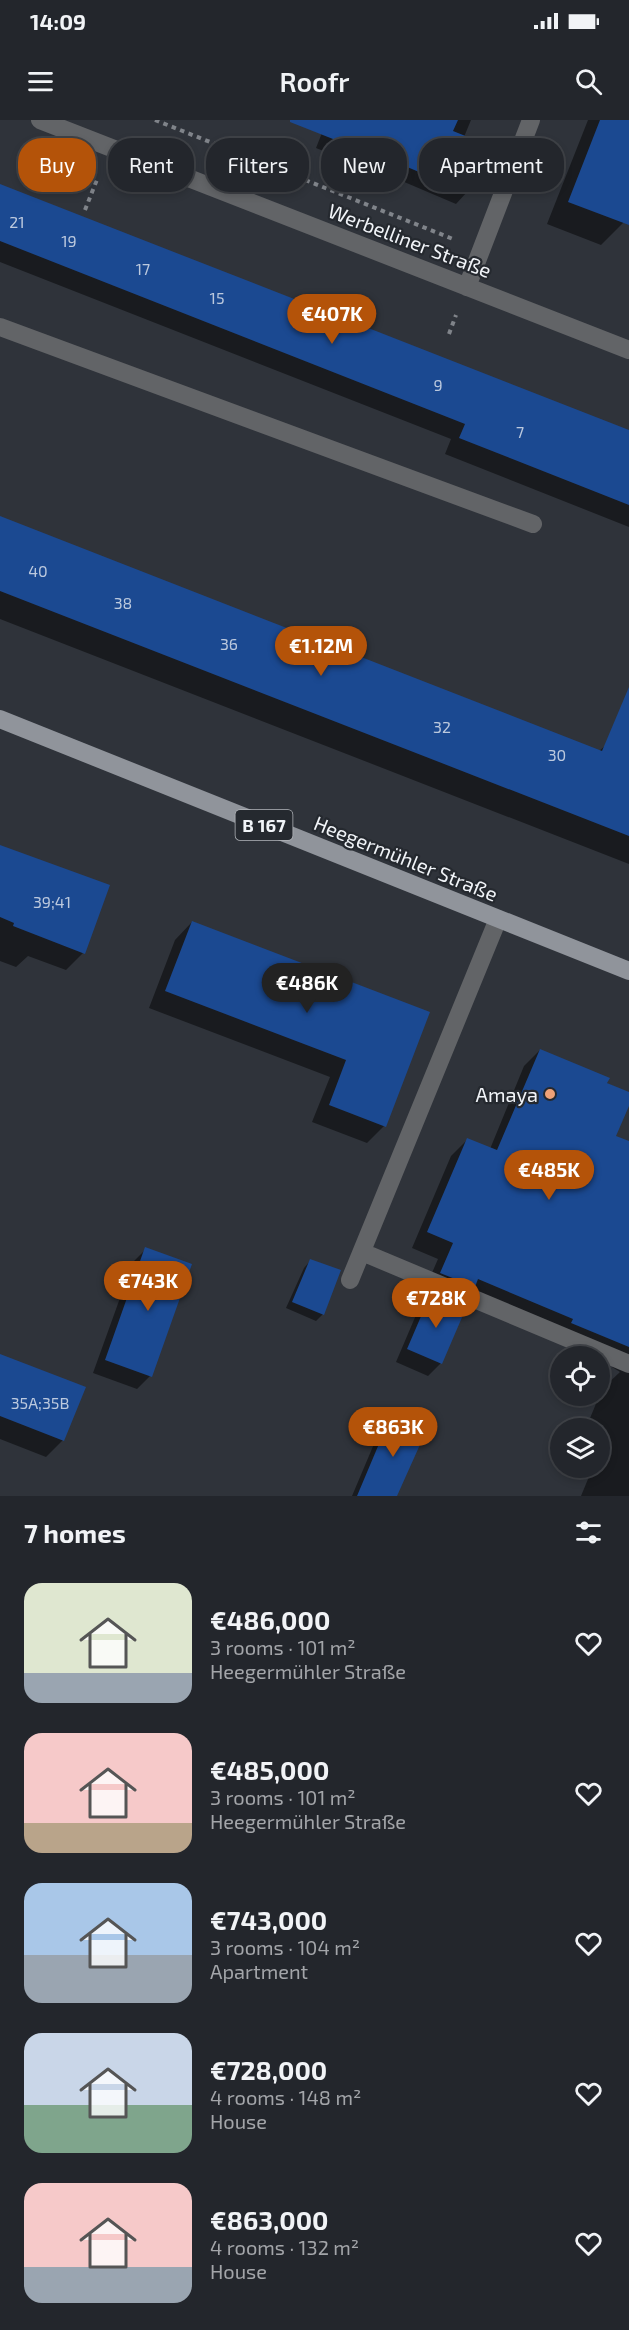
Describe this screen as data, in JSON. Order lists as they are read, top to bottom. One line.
{"streets":{"main road":["B 167","Heegermühler Straße"],"street":["Werbelliner Straße"]},"places":["Amaya"],"house_numbers":["21","19","17","15","9","7","40","38","36","32","30","39;41","35A;35B"],"page":{"status":"14:09","header":"Roofr","chip":["Buy","Rent","Filters","New","Apartment"],"price":["€407K","€1.12M","€486K","€485K","€743K","€728K","€863K"],"heading":"7 homes","list":[{"name":"€486,000","note":"3 rooms · 101 m² · Heegermühler Straße"},{"name":"€485,000","note":"3 rooms · 101 m² · Heegermühler Straße"},{"name":"€743,000","note":"3 rooms · 104 m² · Apartment"},{"name":"€728,000","note":"4 rooms · 148 m² · House"},{"name":"€863,000","note":"4 rooms · 132 m² · House"}]}}
